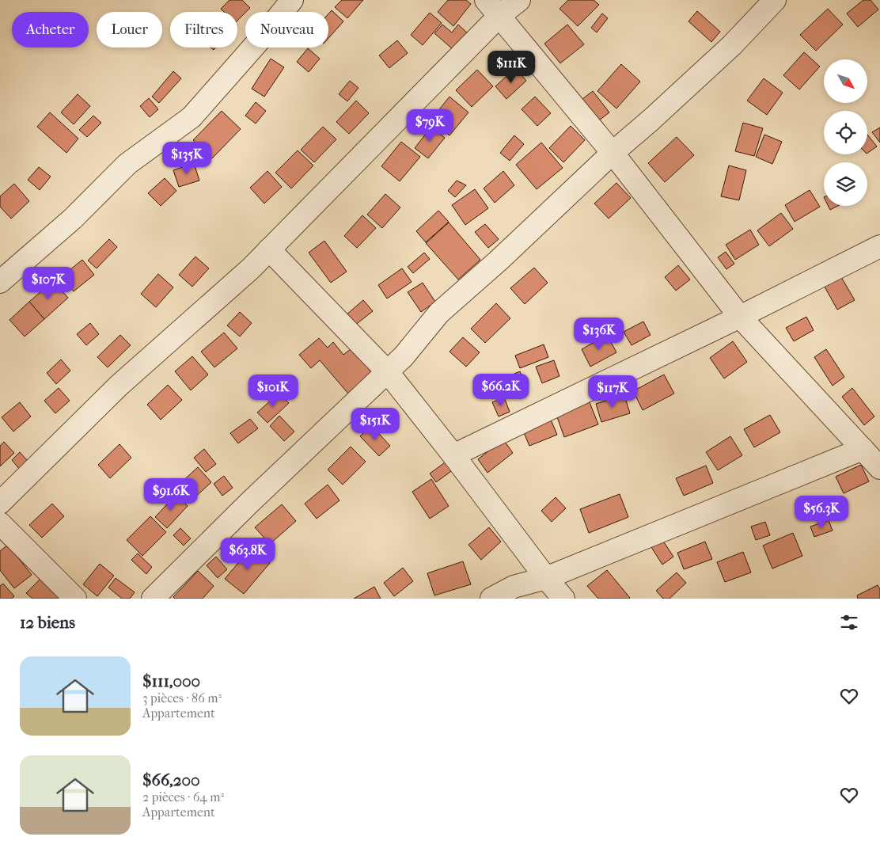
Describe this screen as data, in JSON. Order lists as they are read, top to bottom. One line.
{"north":"bottom right","page":{"chip":["Acheter","Louer","Filtres","Nouveau"],"price":["$111K","$79K","$135K","$107K","$136K","$66.2K","$101K","$117K","$151K","$91.6K","$56.3K","$63.8K"],"heading":"12 biens","list":[{"name":"$111,000","note":"3 pièces · 86 m² · Appartement"},{"name":"$66,200","note":"2 pièces · 64 m² · Appartement"}]}}
